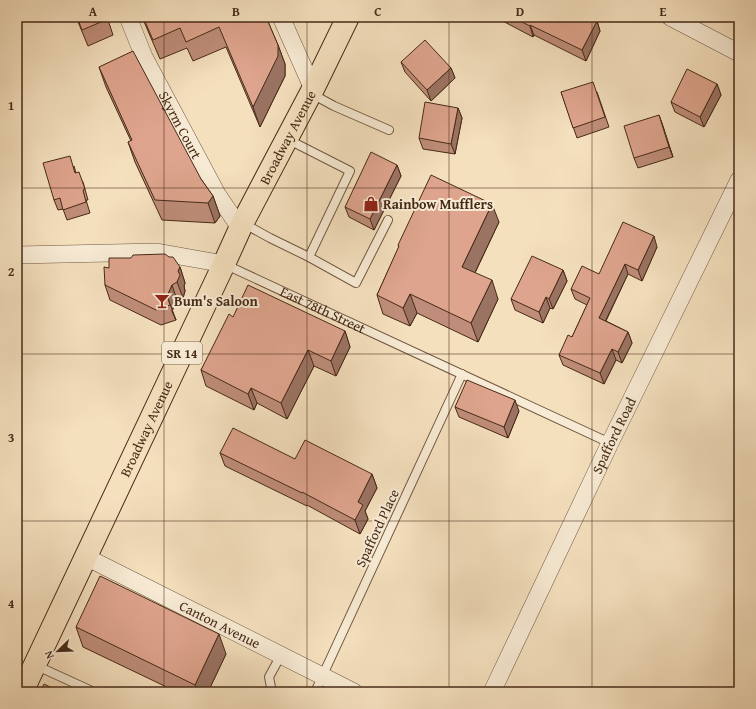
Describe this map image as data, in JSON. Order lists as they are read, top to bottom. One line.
{"streets":{"main road":["Broadway Avenue","SR 14"],"street":["Skyrm Court","East 78th Street","Spafford Road","Canton Avenue"],"lane":["Spafford Place"]},"crossings":[["Skyrm Court","Broadway Avenue"],["Broadway Avenue","East 78th Street"],["Broadway Avenue","Canton Avenue"],["East 78th Street","Spafford Road"],["East 78th Street","Spafford Place"],["Spafford Place","Canton Avenue"]],"places":{"shop":["Rainbow Mufflers"],"bar":["Bum's Saloon"]},"north":"bottom left","grid":{"columns":["A","B","C","D","E"],"rows":["1","2","3","4"]}}
